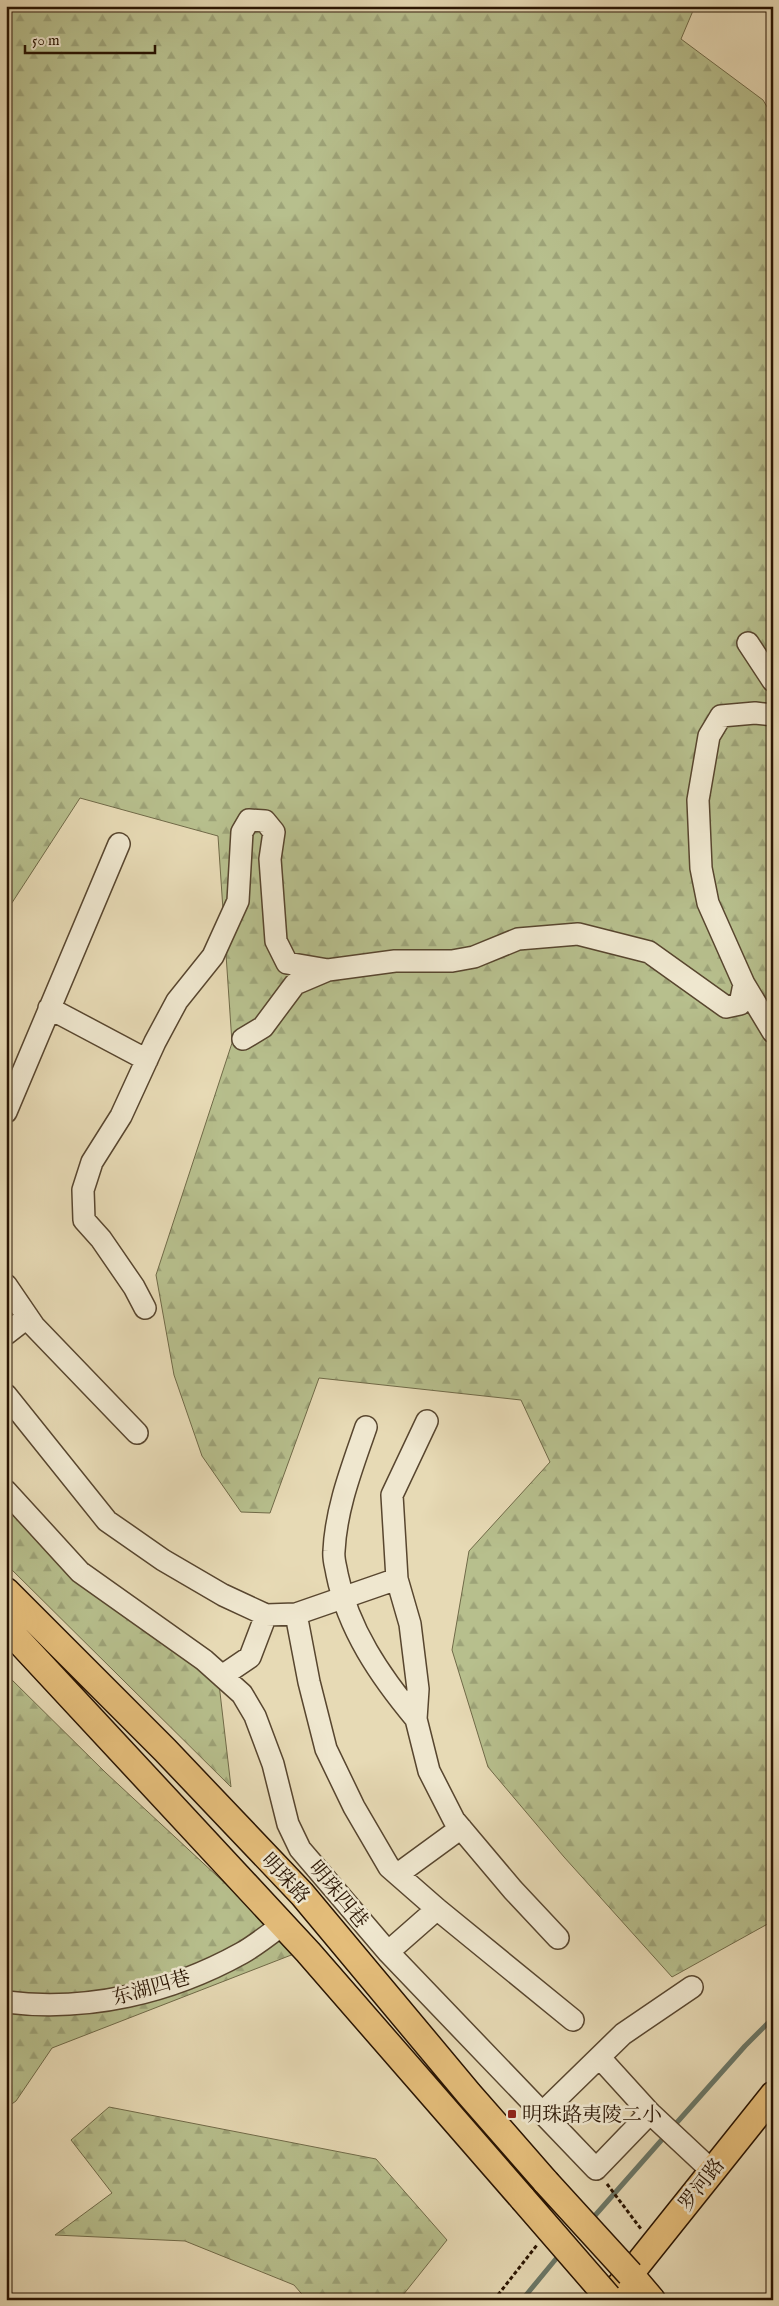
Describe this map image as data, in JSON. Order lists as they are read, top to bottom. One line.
{"streets":{"main road":["明珠路","罗河路"],"street":["明珠四巷","东湖四巷"]},"crossings":[["明珠路","东湖四巷"],["明珠路","罗河路"]],"places":{"transit":["明珠路夷陵二小"]},"scale_bar":"50 m"}
